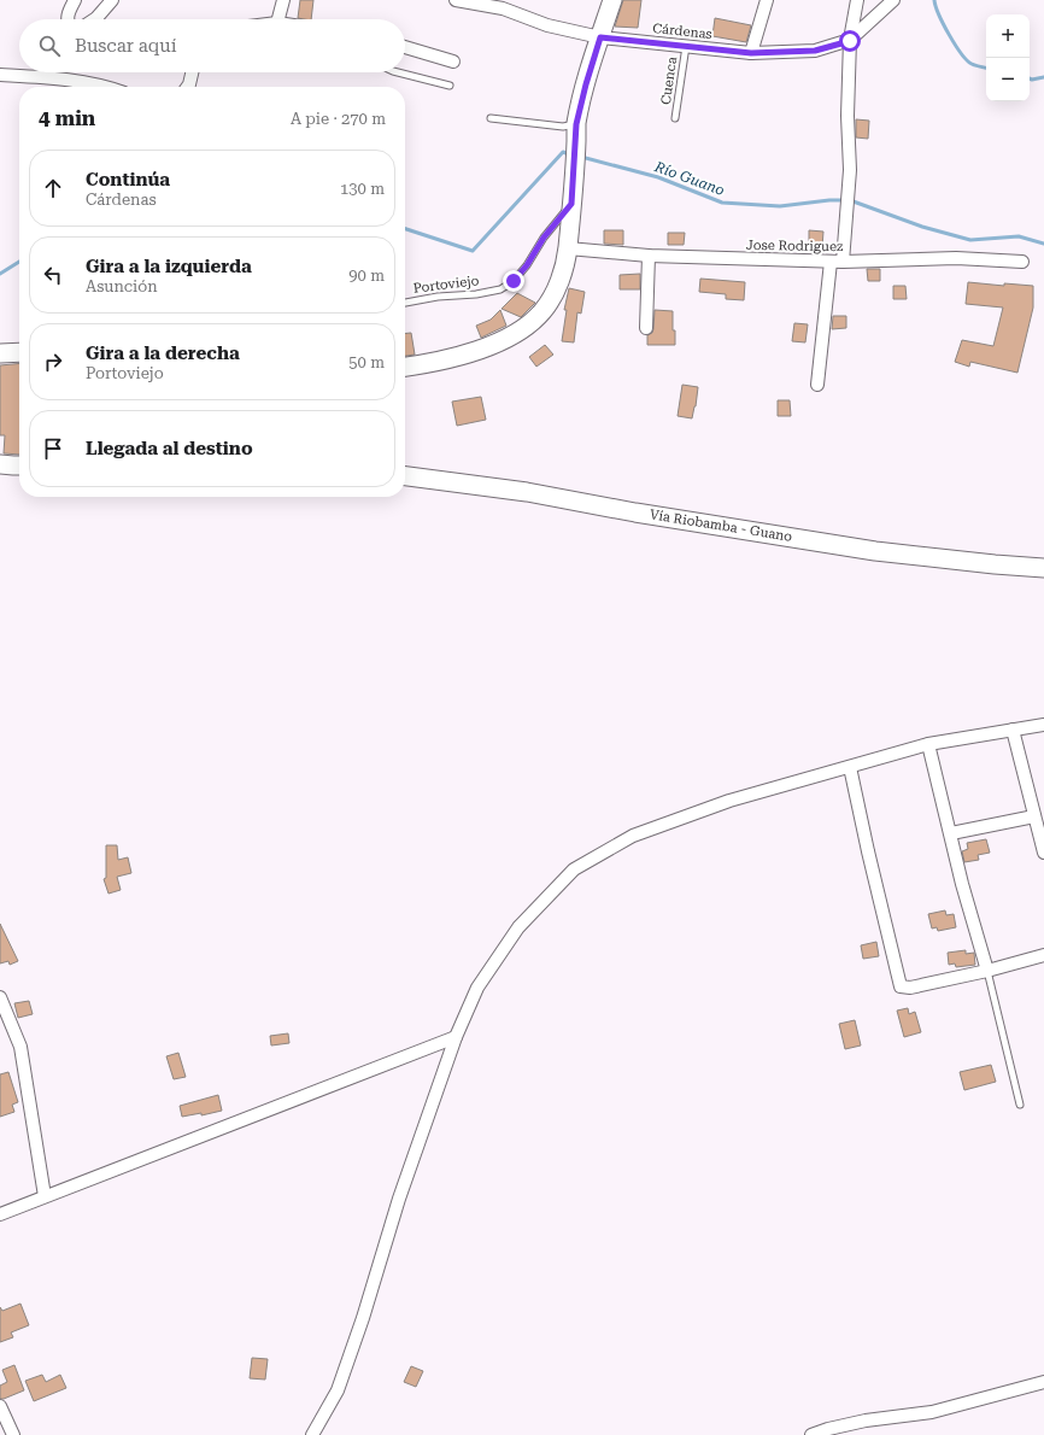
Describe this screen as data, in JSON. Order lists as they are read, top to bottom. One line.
{"streets":{"main road":["Vía Riobamba - Guano"],"street":["Cárdenas","Jose Rodriguez"],"lane":["Cuenca","Portoviejo"]},"crossings":[["Cárdenas","Cuenca"]],"water":["Río Guano"],"page":{"map_buttons":["+","−"],"search":"Buscar aquí","heading":["4 min","A pie · 270 m"],"list":[["Continúa","Cárdenas","130 m"],["Gira a la izquierda","Asunción","90 m"],["Gira a la derecha","Portoviejo","50 m"],"Llegada al destino"]}}
